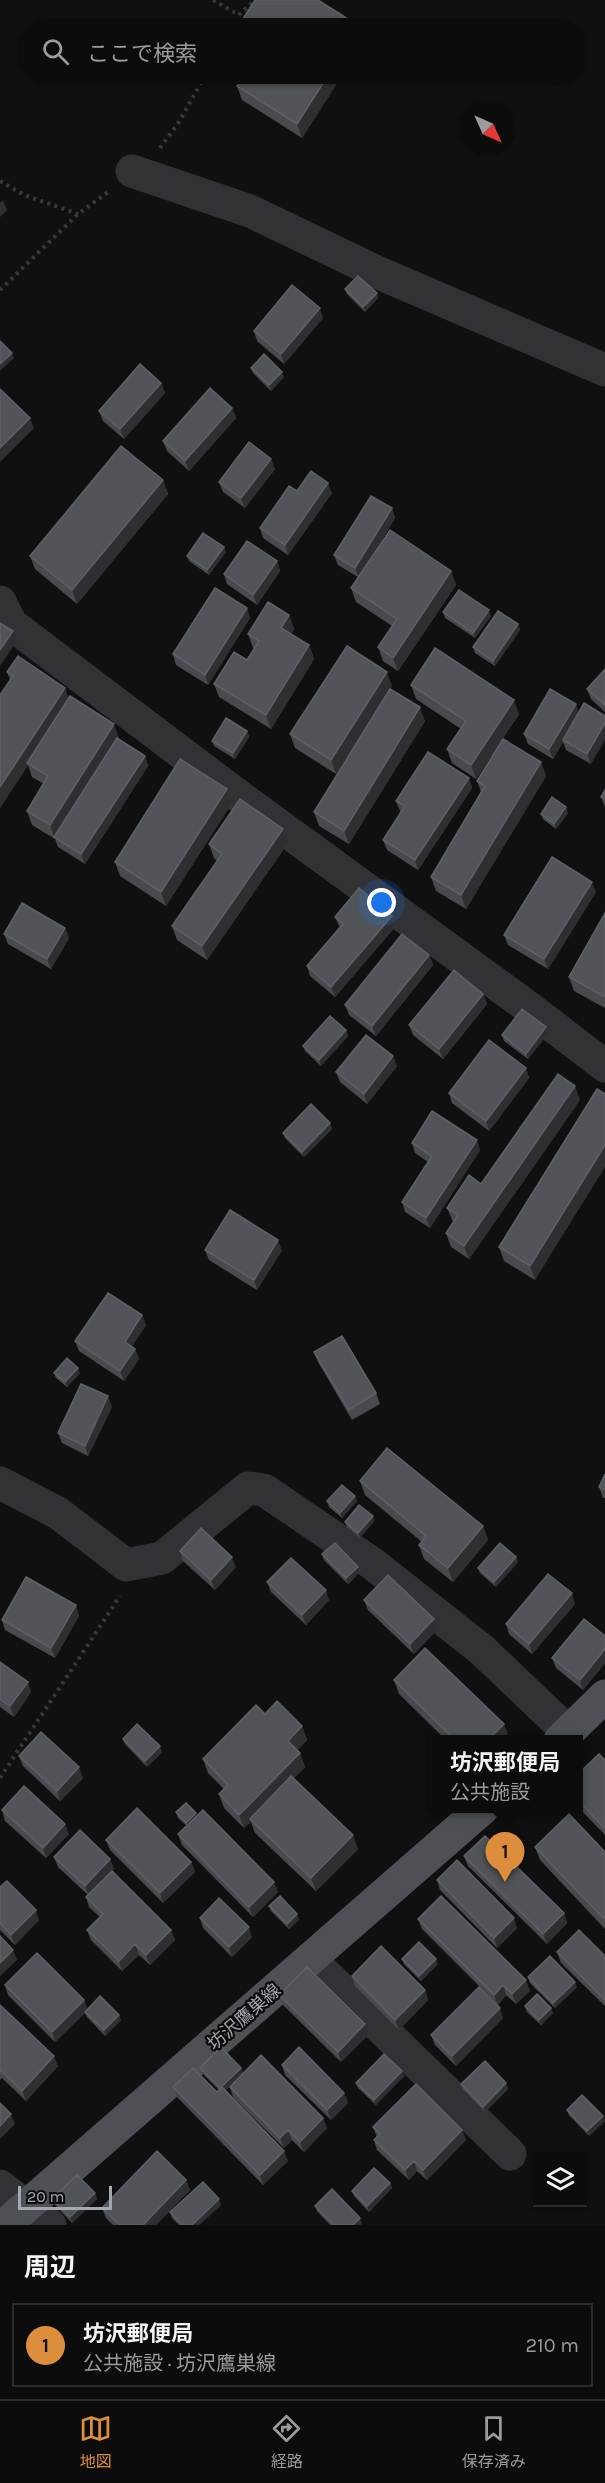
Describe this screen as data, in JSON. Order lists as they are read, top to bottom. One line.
{"streets":{"main road":["坊沢鷹巣線"]},"scale_bar":"20 m","north":"bottom right","page":{"search":"ここで検索","popup":["坊沢郵便局","公共施設"],"pins":"1","scale":"20 m","heading":"周辺","list":[{"mark":"1","name":"坊沢郵便局","note":"公共施設 · 坊沢鷹巣線","value":"210 m"}],"nav":["地図","経路","保存済み"]}}
